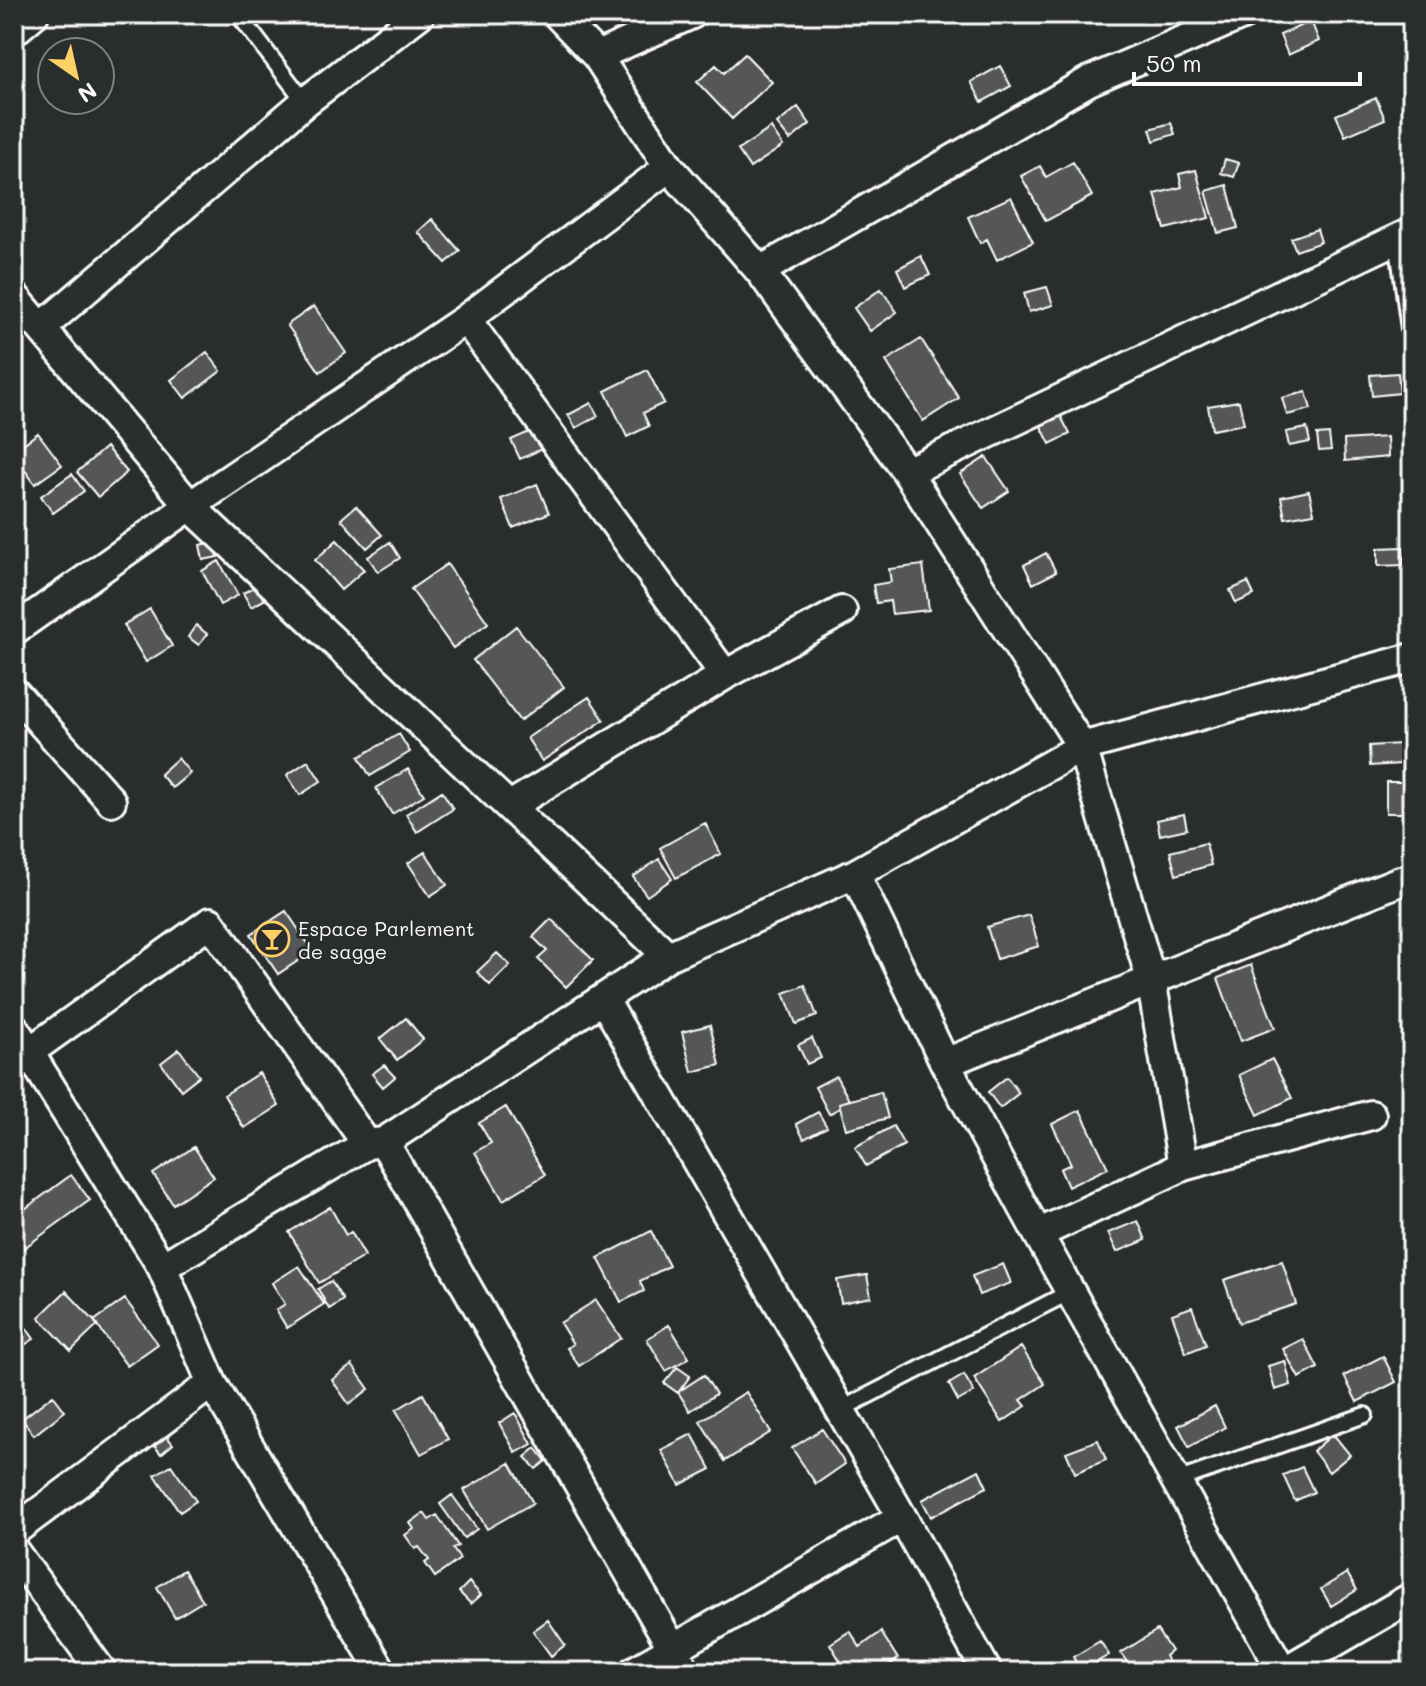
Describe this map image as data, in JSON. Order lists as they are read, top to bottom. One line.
{"places":{"bar":["Espace Parlement de sagge"]},"scale_bar":"50 m","north":"bottom right"}
